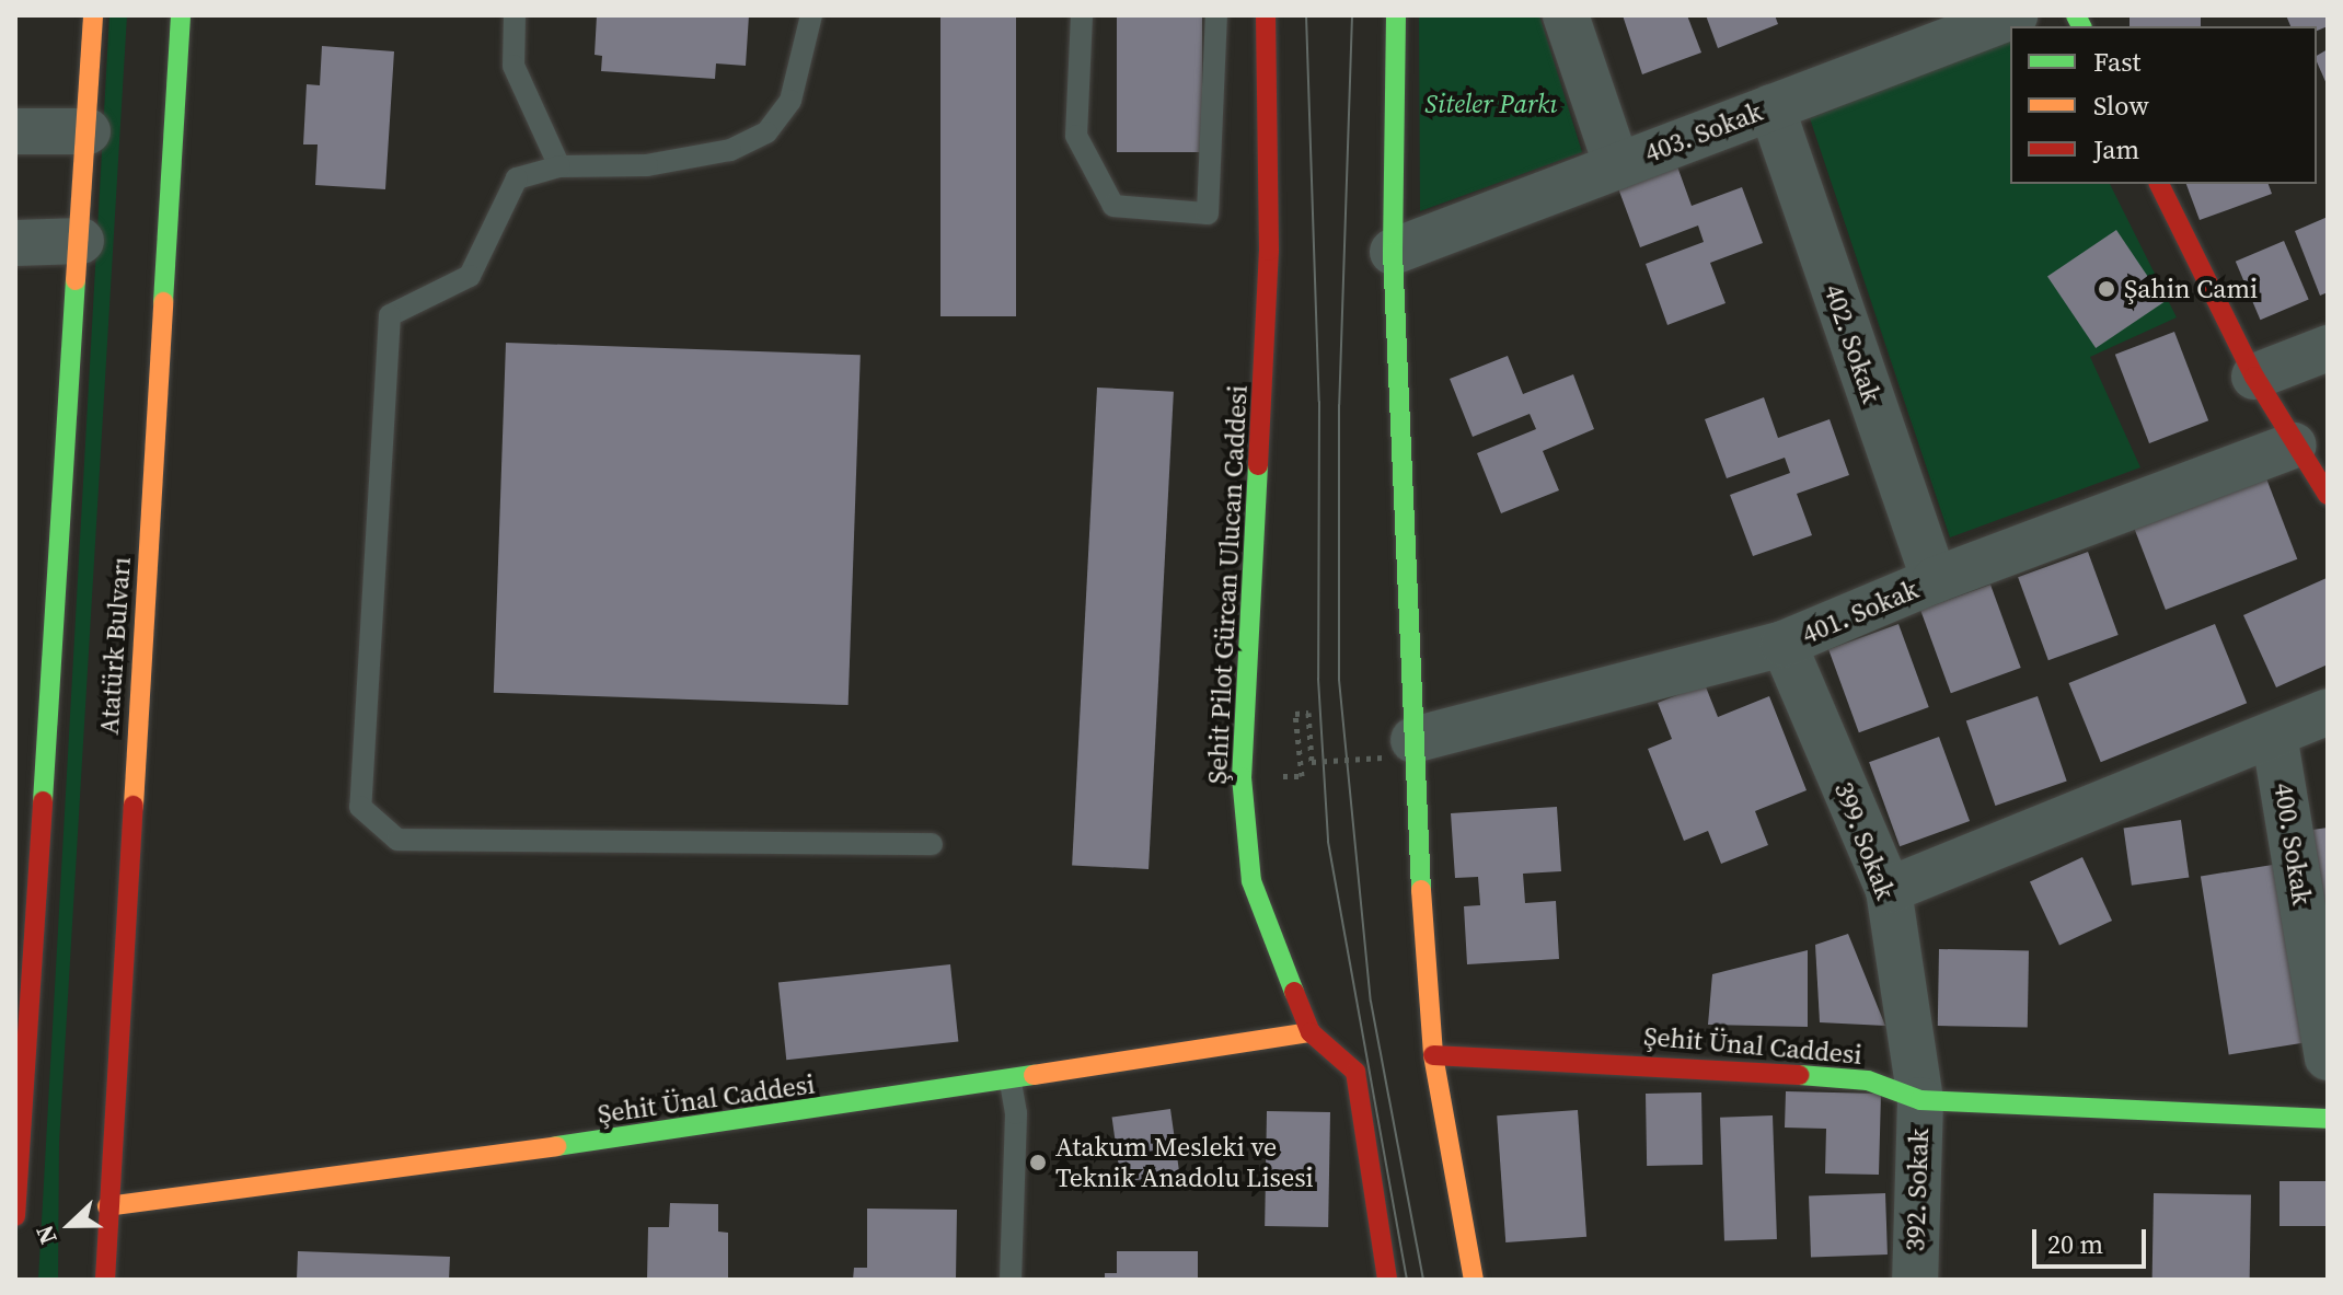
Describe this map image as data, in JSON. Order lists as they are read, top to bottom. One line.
{"streets":{"main road":["Şehit Pilot Gürcan Ulucan Caddesi","Atatürk Bulvarı","Şehit Ünal Caddesi"],"street":["403. Sokak","402. Sokak","401. Sokak","399. Sokak","400. Sokak","392. Sokak"]},"crossings":[["403. Sokak","402. Sokak"],["402. Sokak","401. Sokak"],["Şehit Pilot Gürcan Ulucan Caddesi","Şehit Ünal Caddesi"],["401. Sokak","399. Sokak"],["Atatürk Bulvarı","Şehit Ünal Caddesi"],["399. Sokak","Şehit Ünal Caddesi"],["399. Sokak","392. Sokak"],["Şehit Ünal Caddesi","392. Sokak"]],"parks":["Siteler Parkı"],"places":["Şahin Cami","Atakum Mesleki ve Teknik Anadolu Lisesi"],"legend":["Fast","Slow","Jam"],"scale_bar":"20 m","north":"left"}
